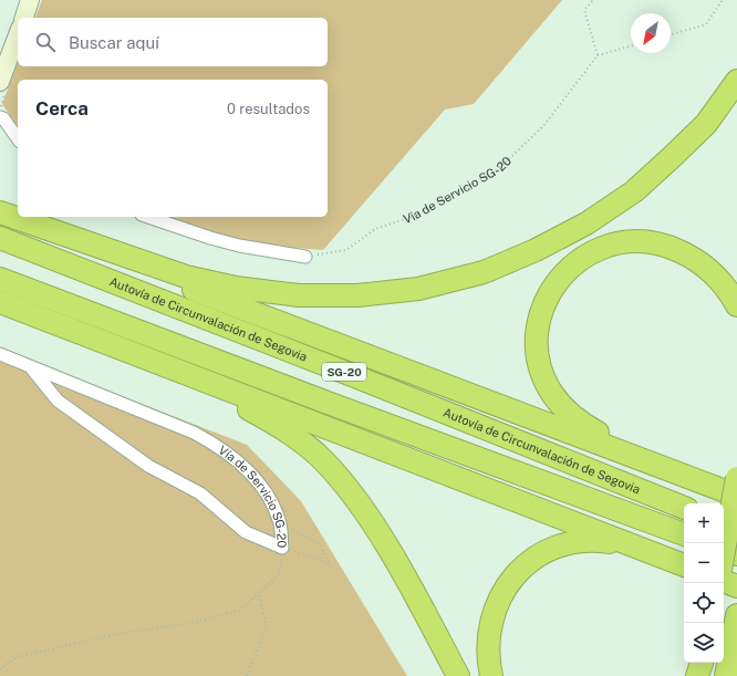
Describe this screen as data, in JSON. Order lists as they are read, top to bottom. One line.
{"streets":{"highway":["Autovía de Circunvalación de Segovia","SG-20"],"street":["Vía de Servicio SG-20"]},"north":"bottom left","page":{"search":"Buscar aquí","heading":["Cerca","0 resultados"],"map_buttons":["+","−"]}}
